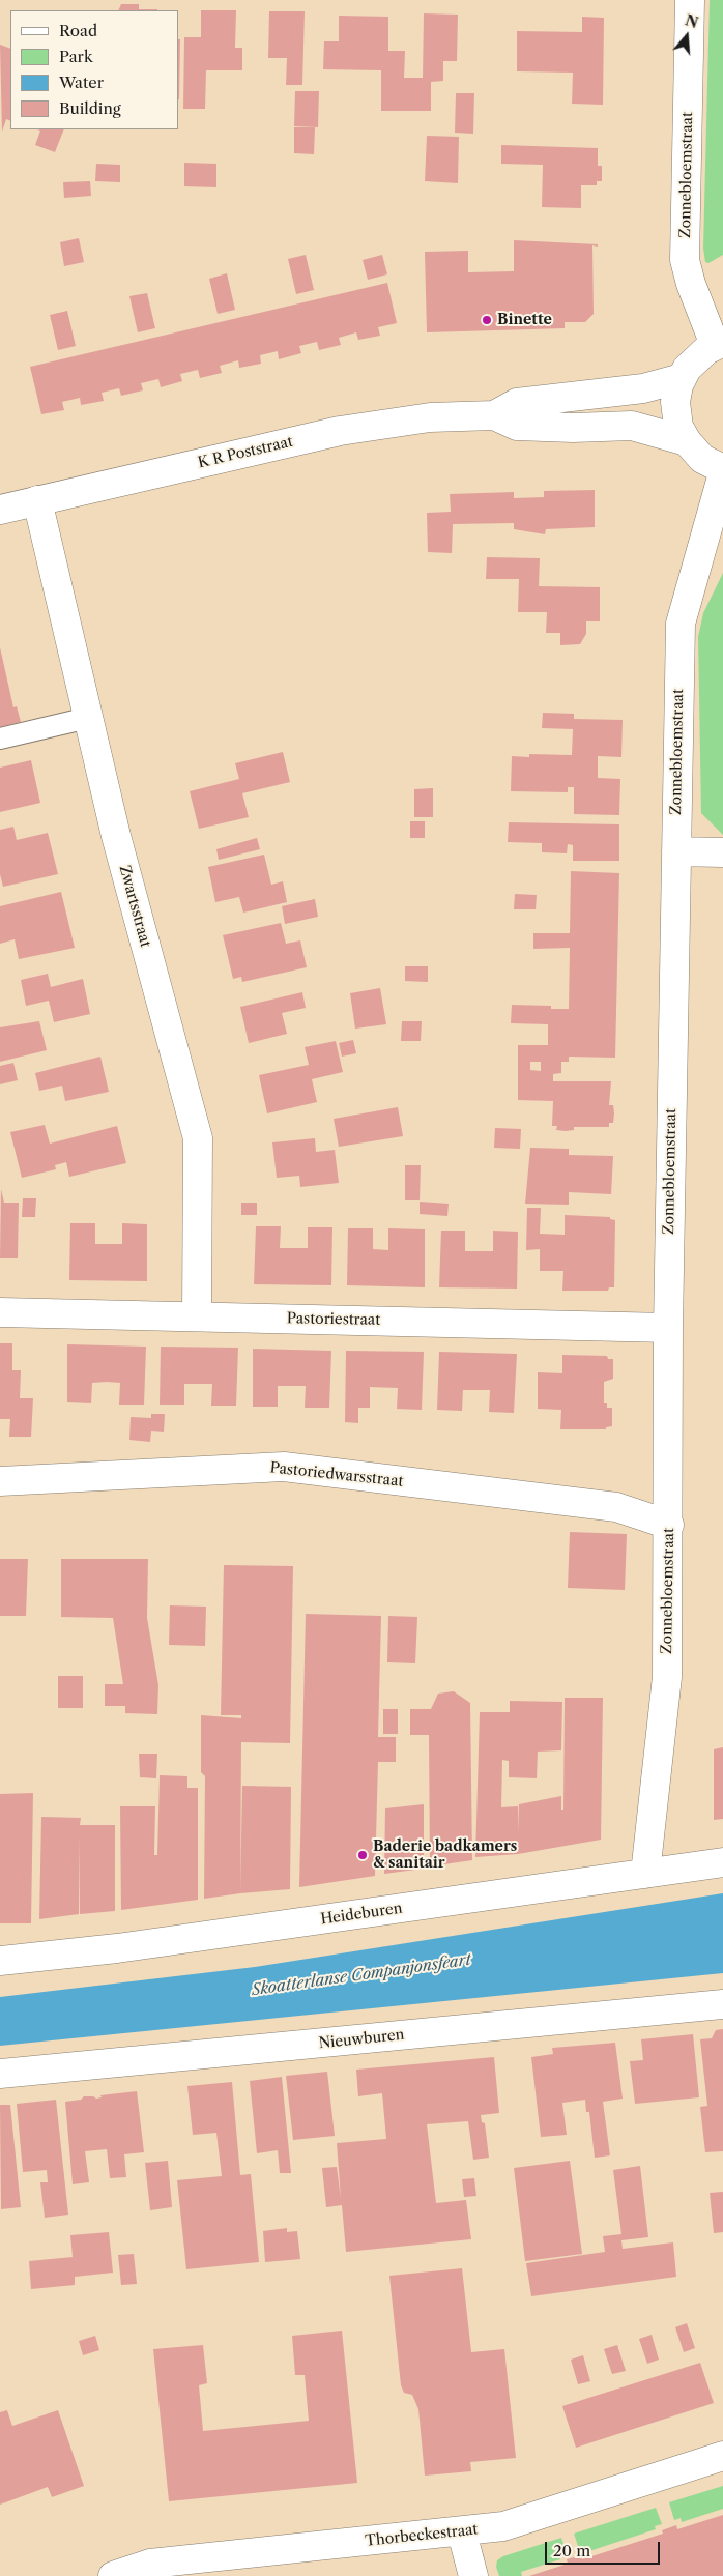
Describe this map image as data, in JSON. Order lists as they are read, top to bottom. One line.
{"streets":{"street":["Zonnebloemstraat","K R Poststraat","Zwartsstraat","Pastoriestraat","Pastoriedwarsstraat","Heideburen","Nieuwburen","Thorbeckestraat"]},"crossings":[["Zonnebloemstraat","Pastoriestraat"],["Zonnebloemstraat","Pastoriedwarsstraat"],["Zonnebloemstraat","Heideburen"],["K R Poststraat","Zwartsstraat"],["Zwartsstraat","Pastoriestraat"]],"water":["Skoatterlanse Companjonsfeart"],"places":["Binette","Baderie badkamers & sanitair"],"legend":["Road","Park","Water","Building"],"scale_bar":"20 m","north":"top"}
